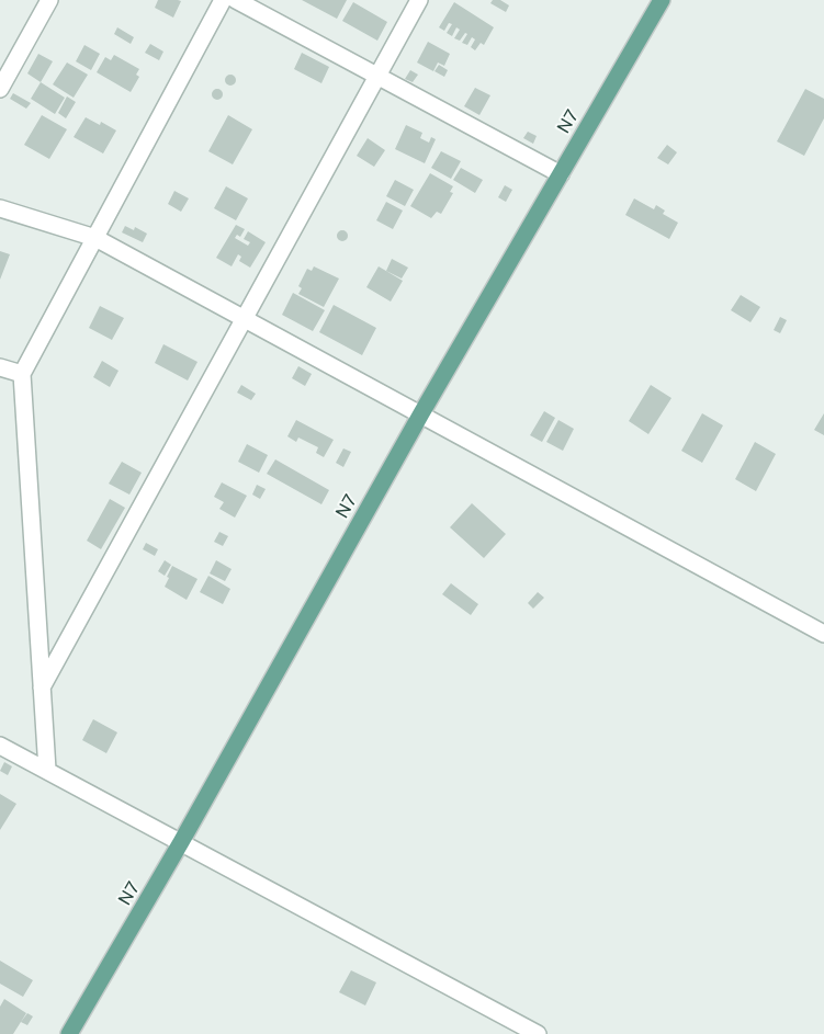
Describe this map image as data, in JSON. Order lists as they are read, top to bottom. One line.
{"streets":{"main road":["N7"]}}
